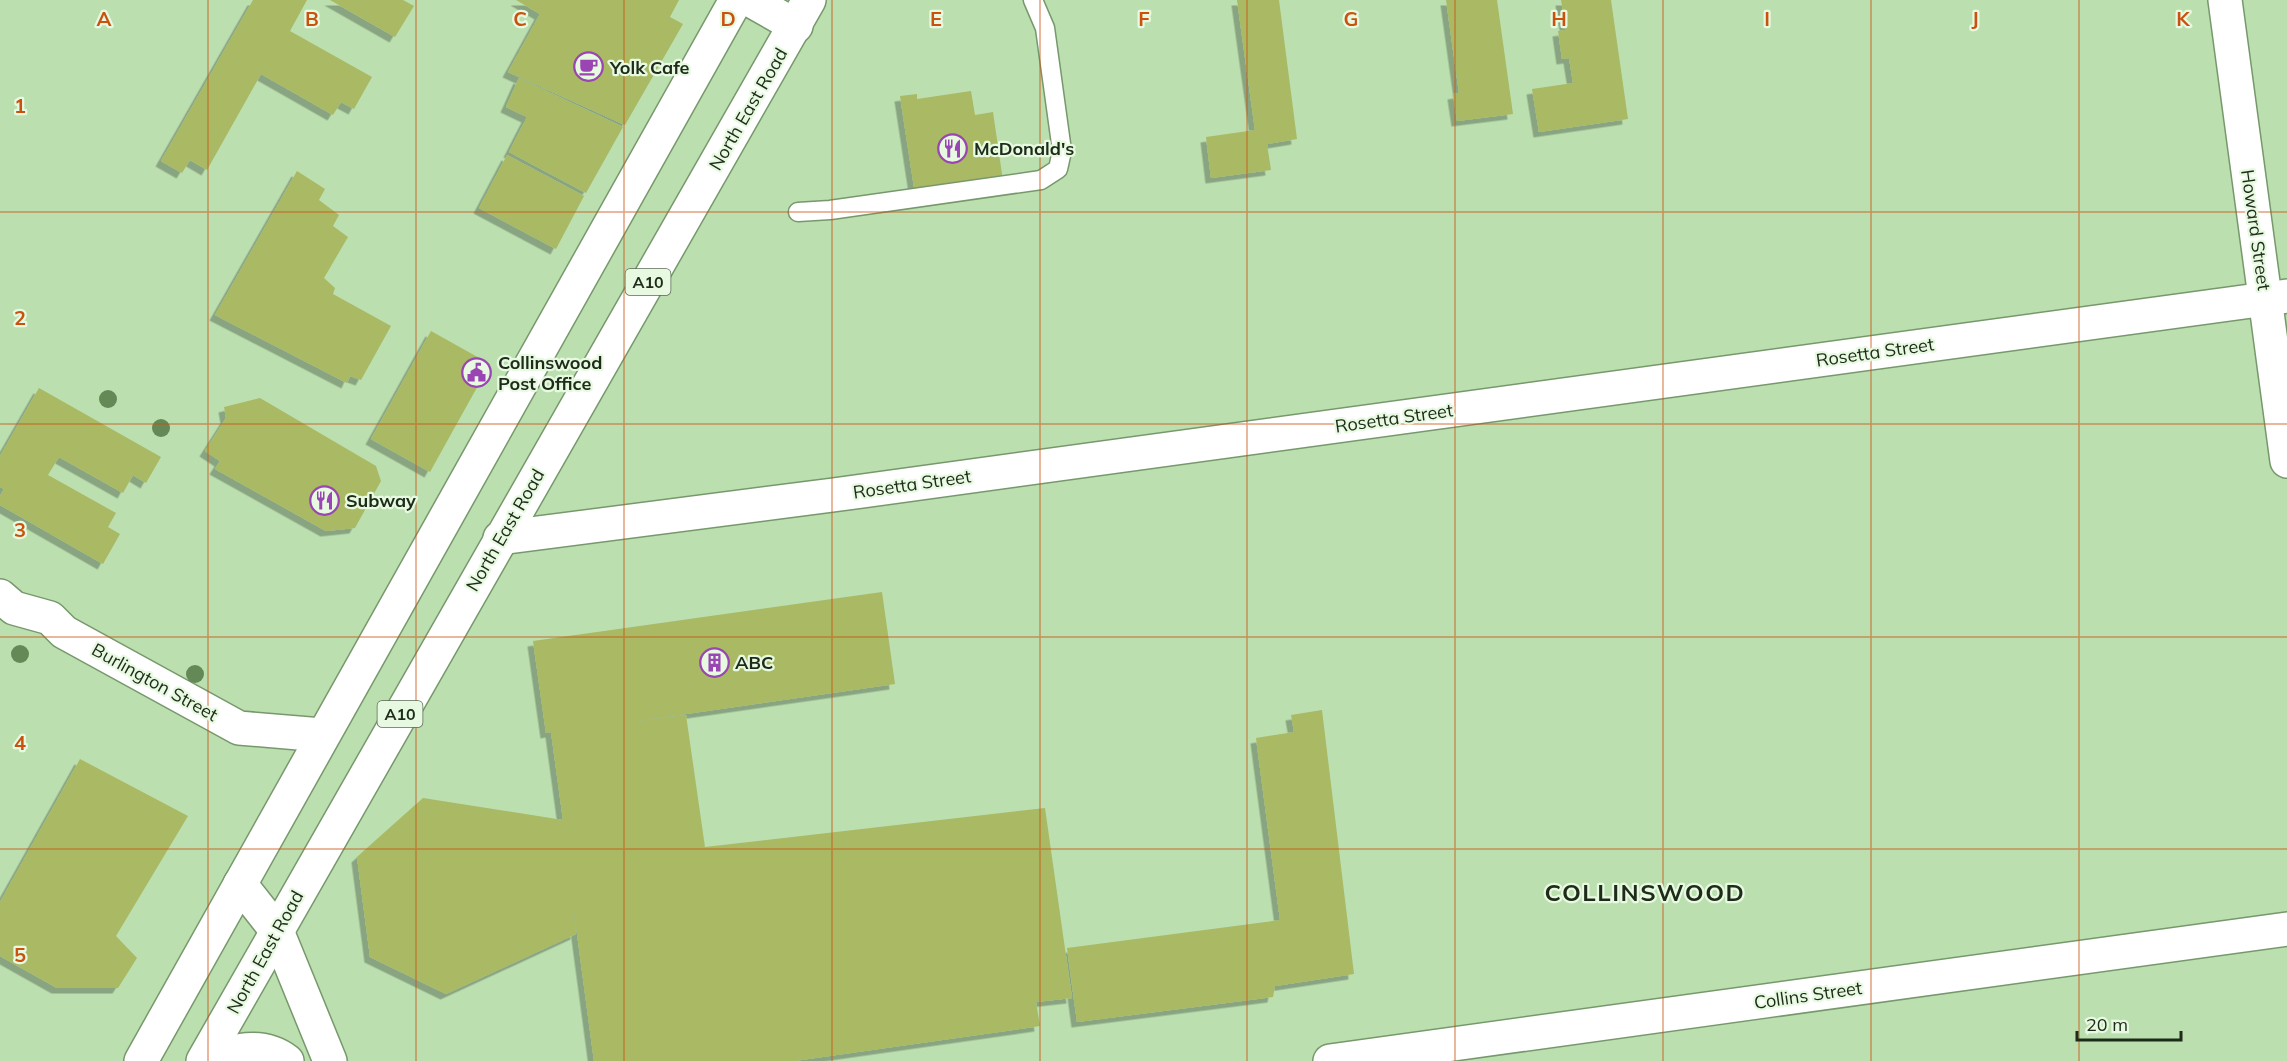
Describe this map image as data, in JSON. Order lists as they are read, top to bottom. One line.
{"streets":{"main road":["North East Road","Howard Street","A10","Rosetta Street","Burlington Street","Collins Street"]},"crossings":[["North East Road","Rosetta Street"],["Howard Street","Rosetta Street"]],"districts":["COLLINSWOOD"],"places":{"cafe":["Yolk Cafe"],"restaurant":["McDonald's","Subway"],"public building":["Collinswood Post Office"],"building":["ABC"]},"scale_bar":"20 m","grid":{"columns":["A","B","C","D","E","F","G","H","I","J","K"],"rows":["1","2","3","4","5"]}}
